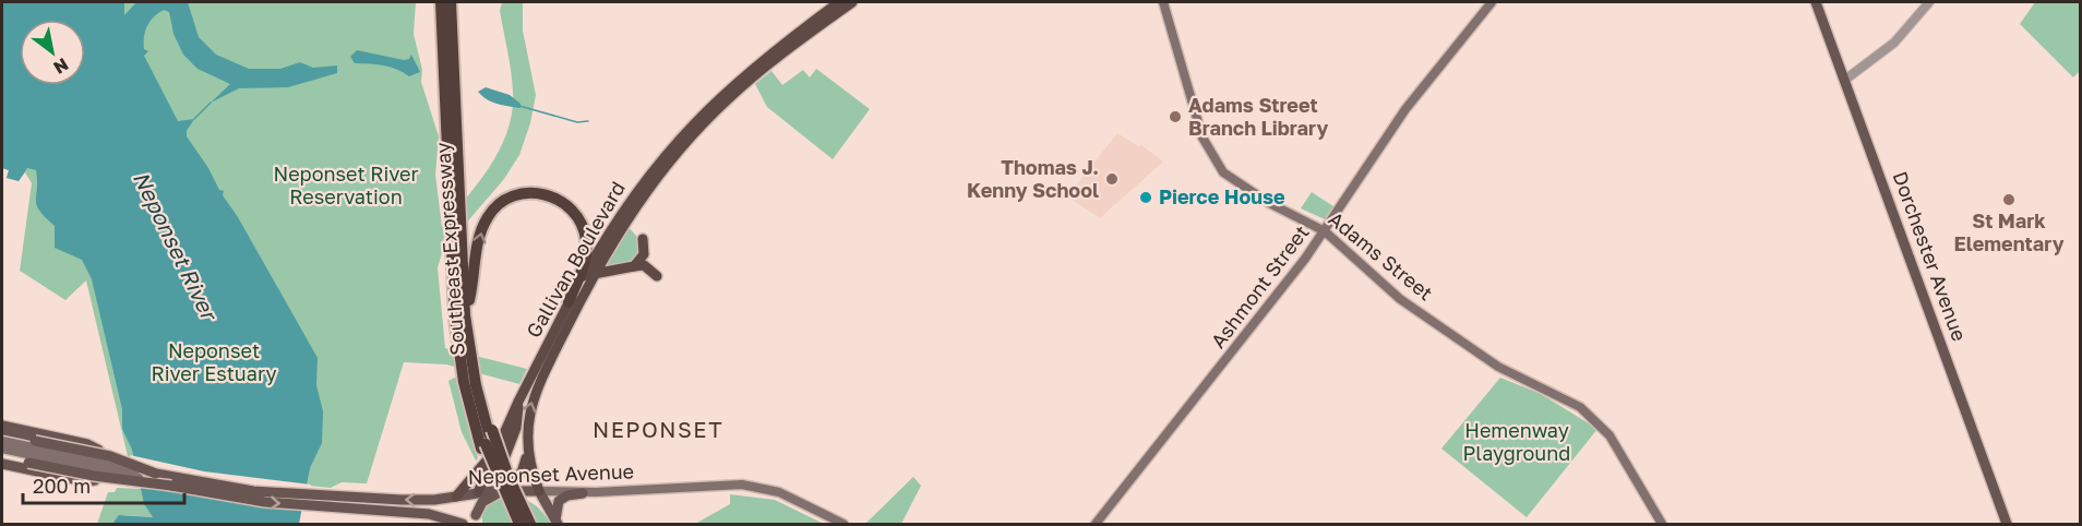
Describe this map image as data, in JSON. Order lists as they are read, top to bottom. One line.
{"streets":{"highway":["Southeast Expressway","Gallivan Boulevard"],"main road":["Adams Street","Dorchester Avenue","Ashmont Street","Neponset Avenue"]},"crossings":[["Southeast Expressway","Gallivan Boulevard"],["Adams Street","Ashmont Street"],["Gallivan Boulevard","Neponset Avenue"]],"districts":["NEPONSET"],"water":["Neponset River"],"parks":["Neponset River Reservation","Neponset River Estuary","Hemenway Playground"],"places":["Adams Street Branch Library","Thomas J. Kenny School","Pierce House","St Mark Elementary"],"scale_bar":"200 m","north":"bottom right"}
